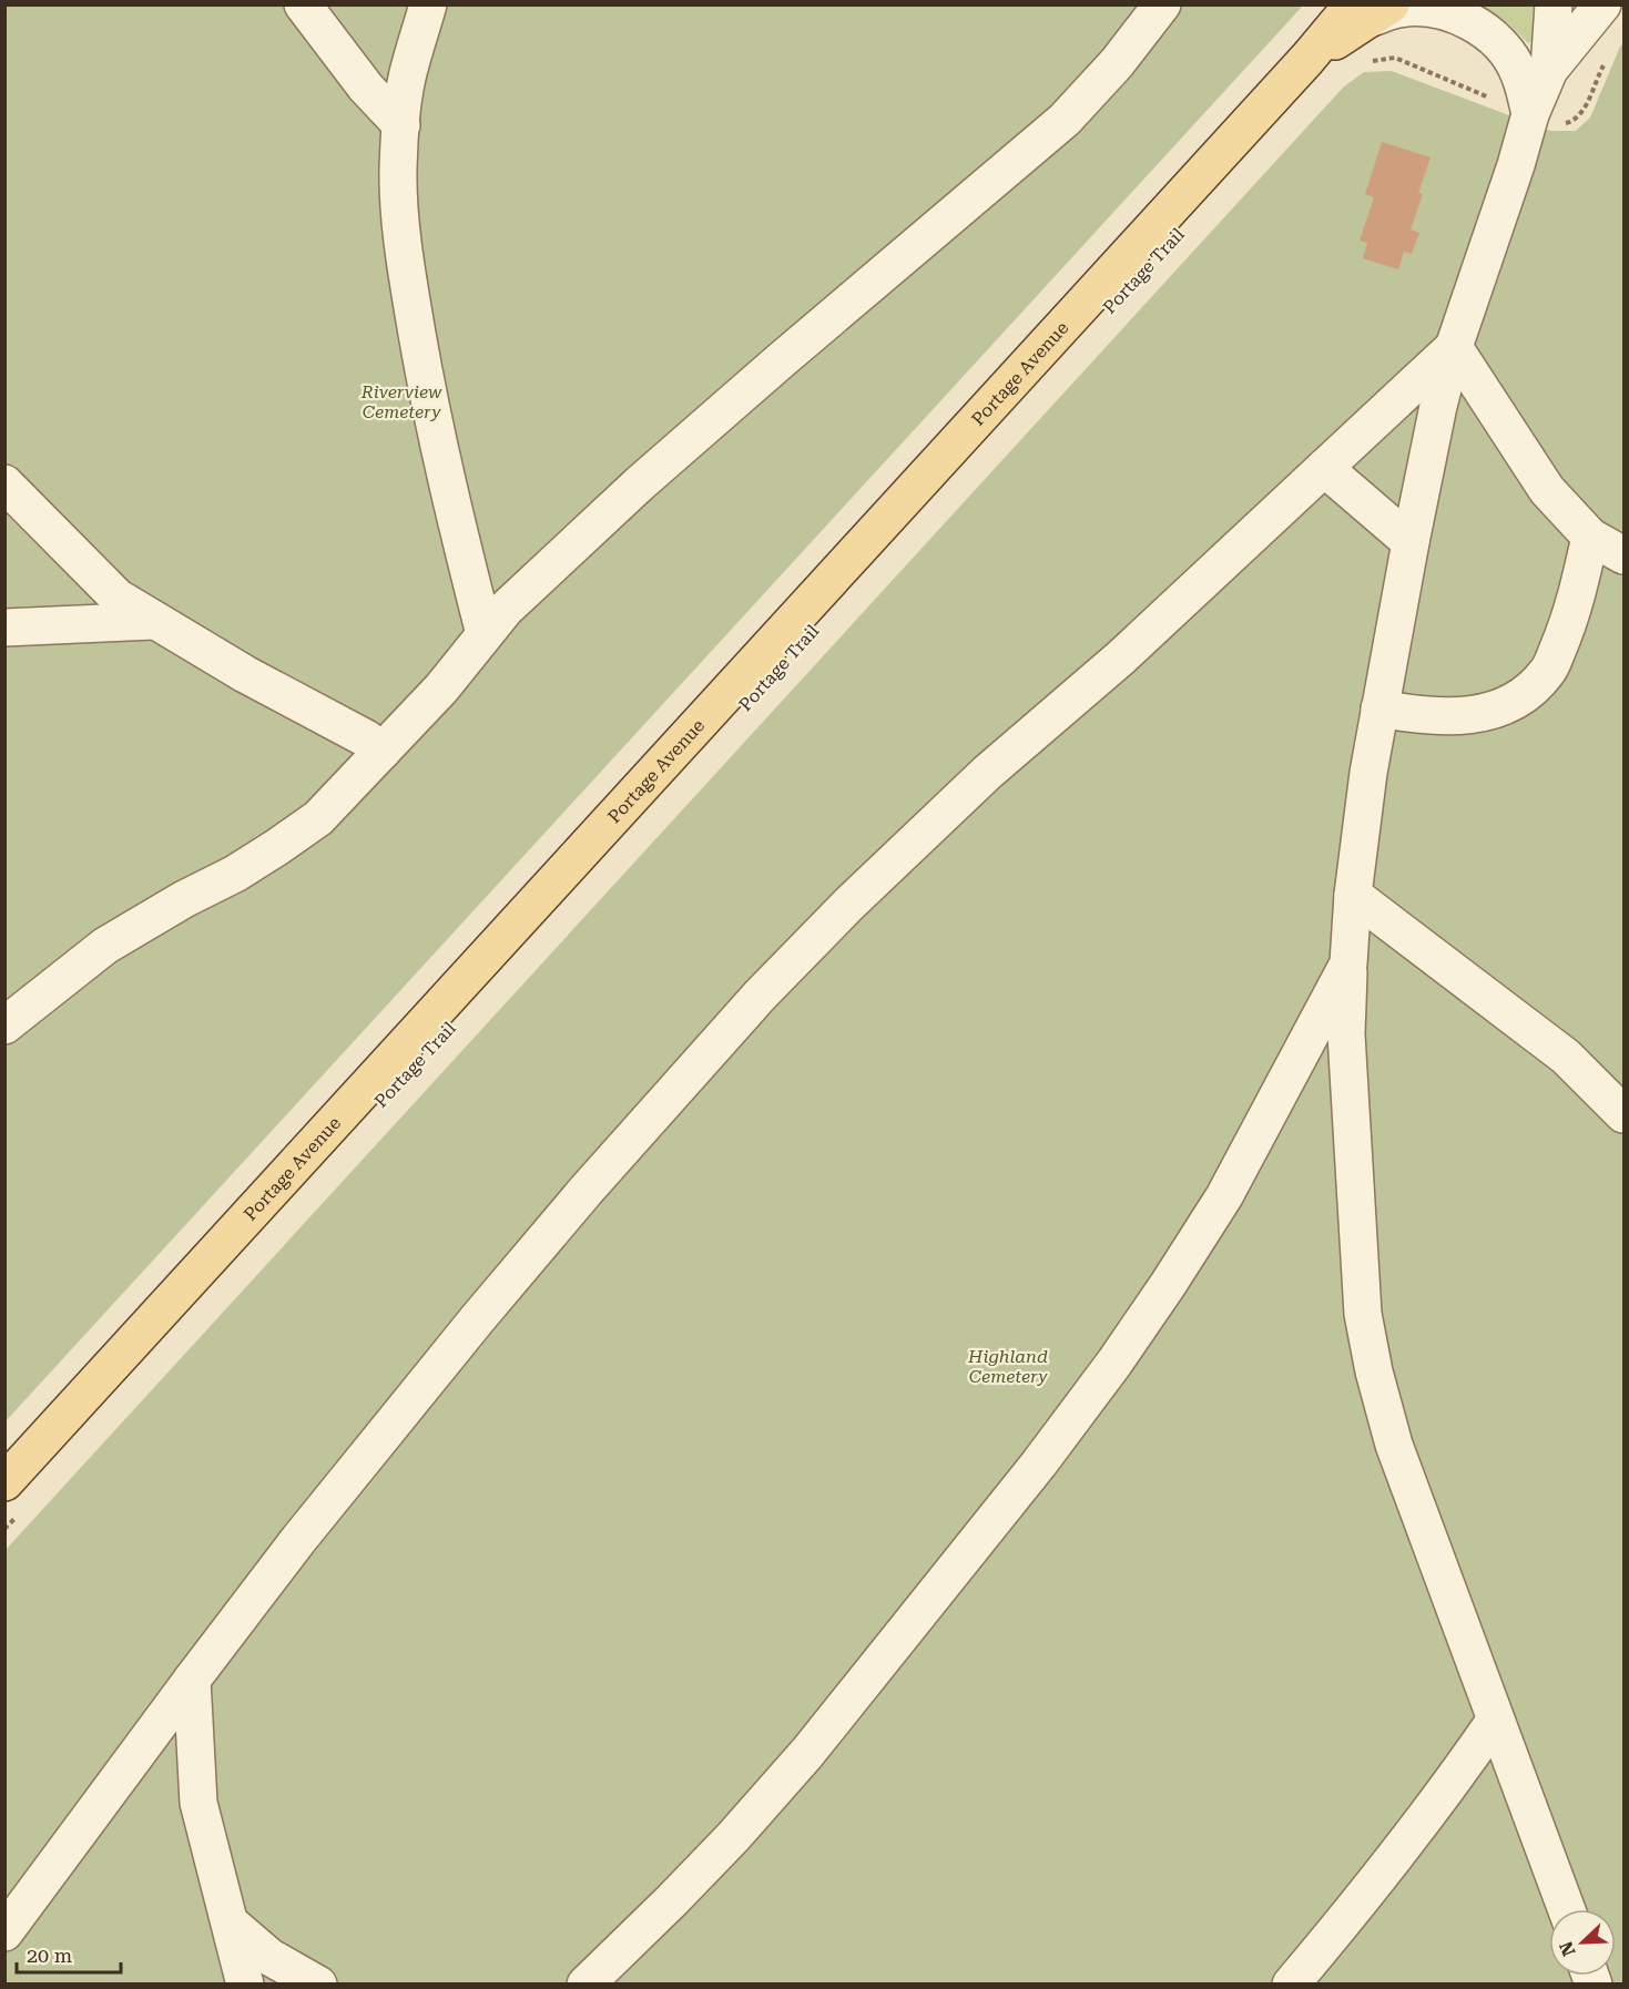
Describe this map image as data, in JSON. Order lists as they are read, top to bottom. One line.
{"streets":{"main road":["Portage Avenue"]},"parks":["Riverview Cemetery","Highland Cemetery"],"scale_bar":"20 m","north":"bottom left"}
